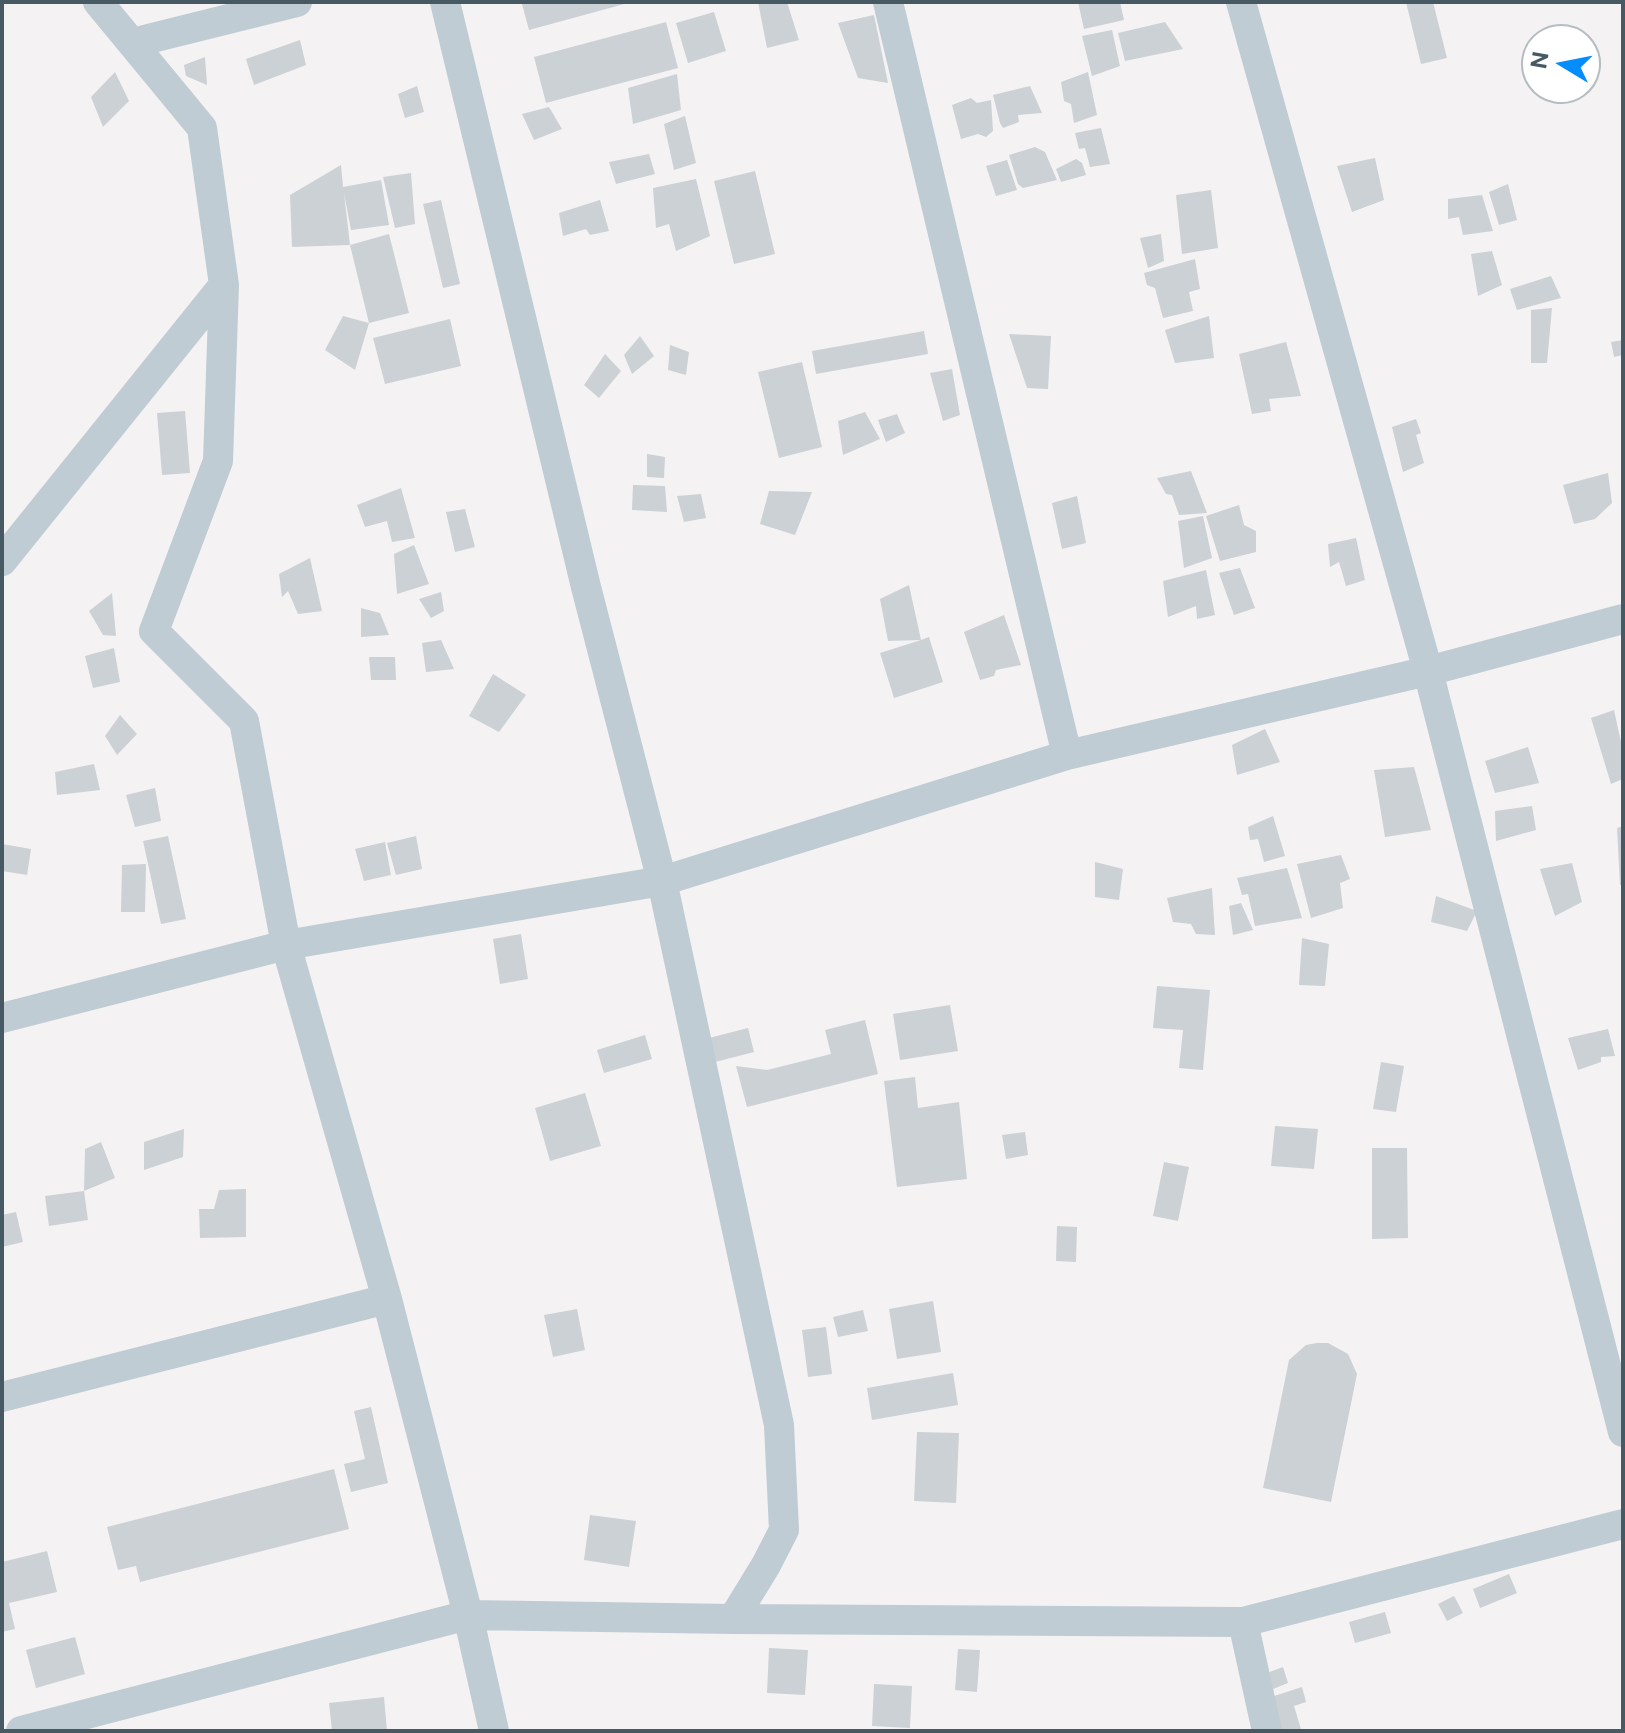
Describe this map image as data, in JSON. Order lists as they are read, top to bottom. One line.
{"north":"left"}
